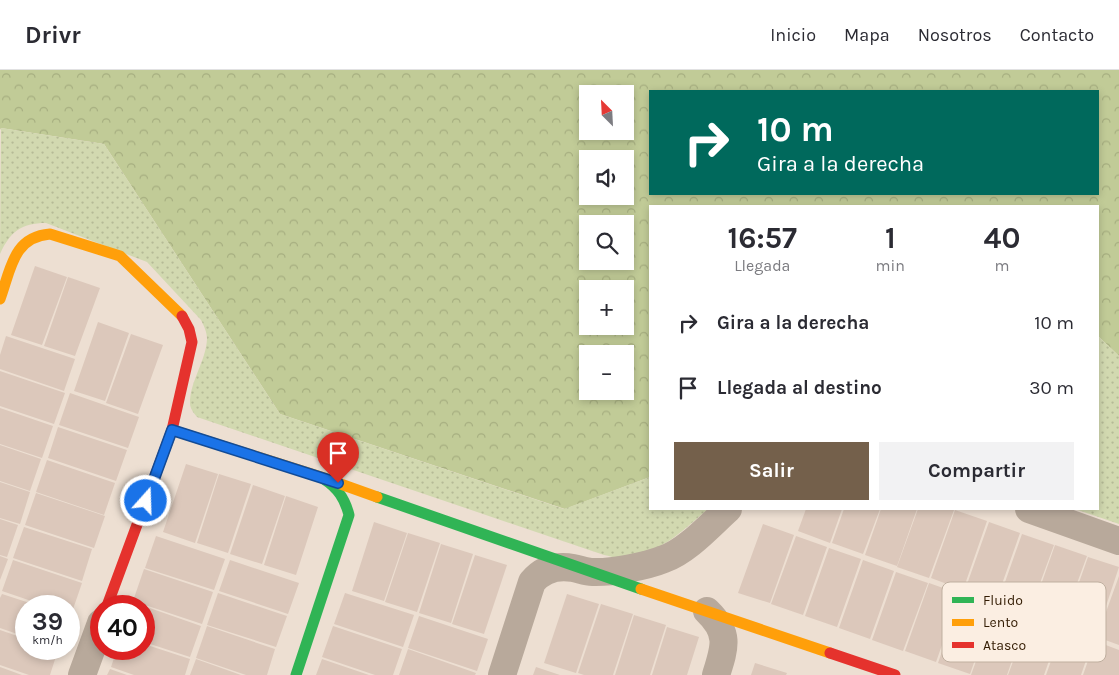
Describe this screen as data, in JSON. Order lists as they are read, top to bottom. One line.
{"legend":["Fluido","Lento","Atasco"],"north":"top left","page":{"header":"Drivr","nav":["Inicio","Mapa","Nosotros","Contacto"],"map_buttons":["+","−"],"turn":["10 m","Gira a la derecha"],"eta":["16:57","Llegada","1","min","40","m"],"list":[{"name":"Gira a la derecha","value":"10 m"},{"name":"Llegada al destino","value":"30 m"}],"buttons":["Salir","Compartir"],"speed":"39 km/h","limit":"40"}}
